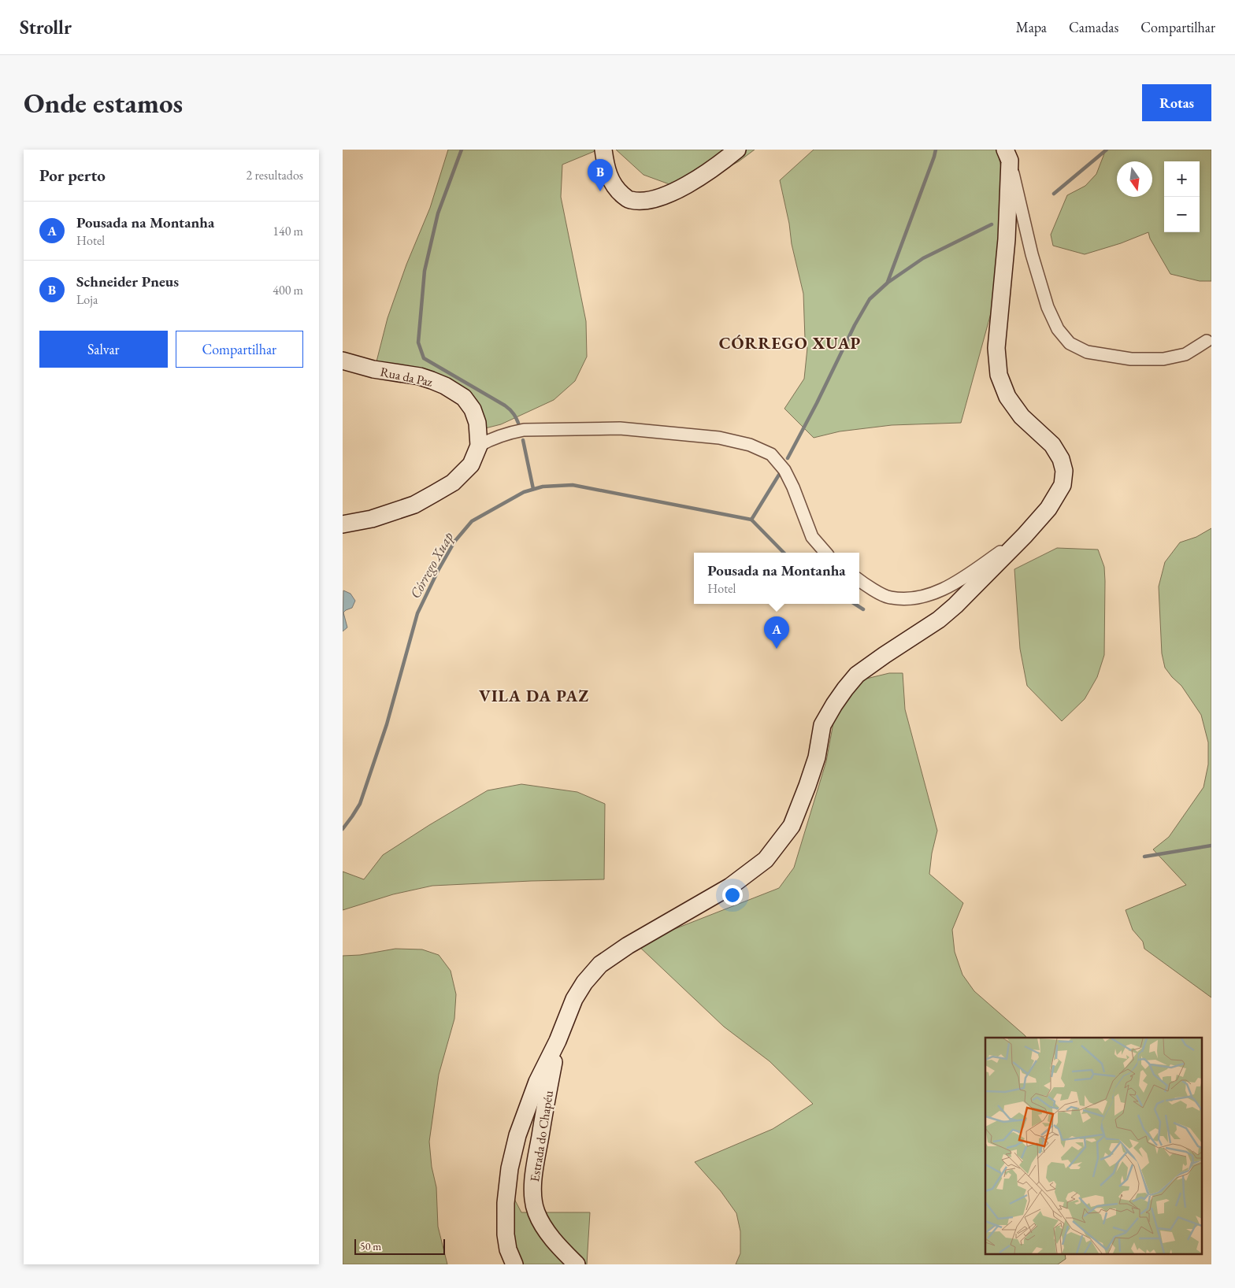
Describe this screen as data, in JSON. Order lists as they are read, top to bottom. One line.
{"streets":{"main road":["Rua da Paz","Estrada do Chapéu"]},"districts":["CÓRREGO XUAP","VILA DA PAZ"],"water":["Córrego Xuap"],"scale_bar":"50 m","north":"bottom","page":{"header":"Strollr","nav":["Mapa","Camadas","Compartilhar"],"buttons":["Rotas",["Salvar","Compartilhar"]],"title":"Onde estamos","heading":["Por perto","2 resultados"],"pins":["B","A"],"map_buttons":["+","−"],"list":[{"mark":"A","name":"Pousada na Montanha","note":"Hotel","value":"140 m"},{"mark":"B","name":"Schneider Pneus","note":"Loja","value":"400 m"}],"popup":["Pousada na Montanha","Hotel"],"scale":"50 m"}}
